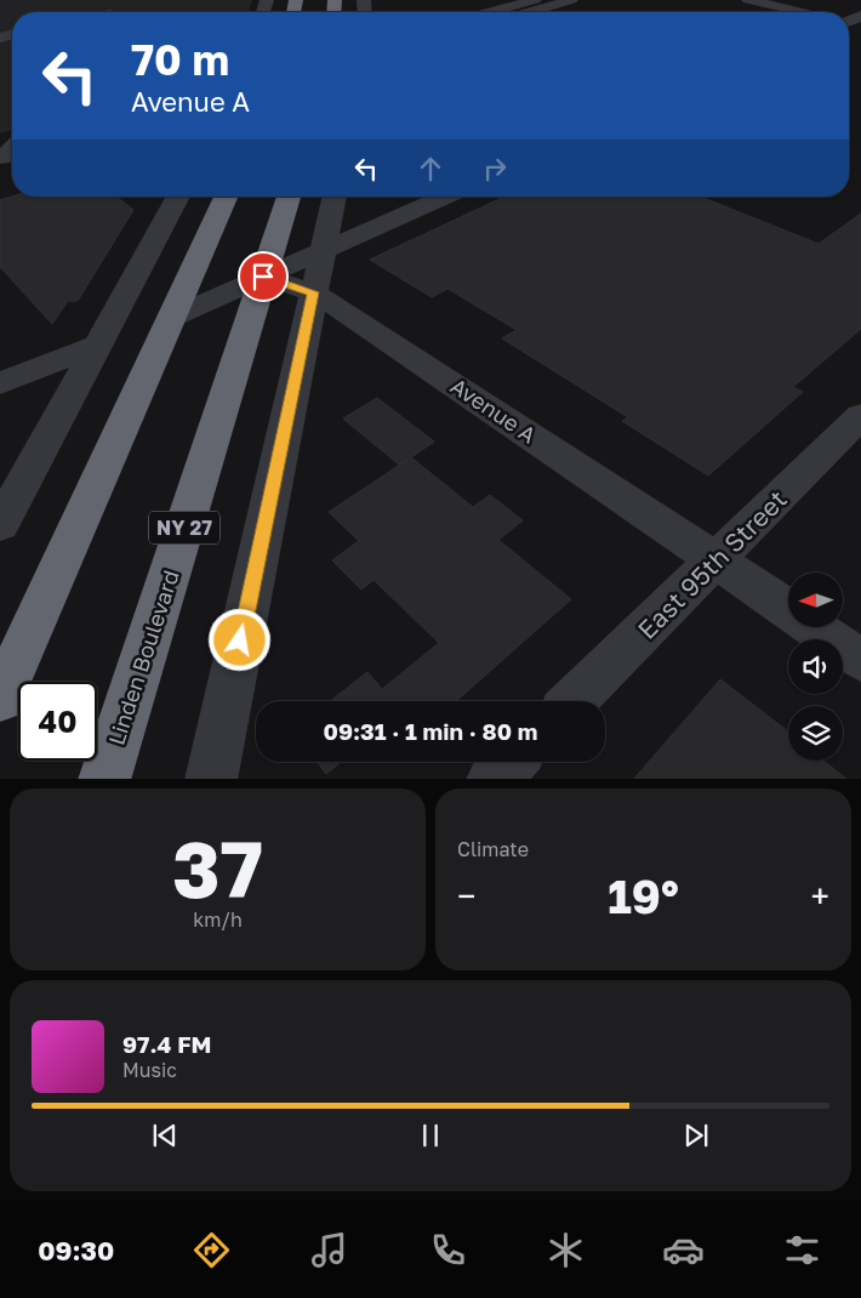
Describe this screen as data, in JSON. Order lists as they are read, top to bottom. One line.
{"streets":{"highway":["NY 27","Linden Boulevard"],"street":["Avenue A","East 95th Street"]},"crossings":[["Avenue A","East 95th Street"],["Avenue A","Linden Boulevard"]],"north":"left","page":{"turn":["70 m","Avenue A"],"limit":"40","trip":"09:31 · 1 min · 80 m","tile":[["37","km/h"],"Climate"],"heat":["−","19°","+"],"song":["97.4 FM","Music"],"tabs":"09:30"}}
